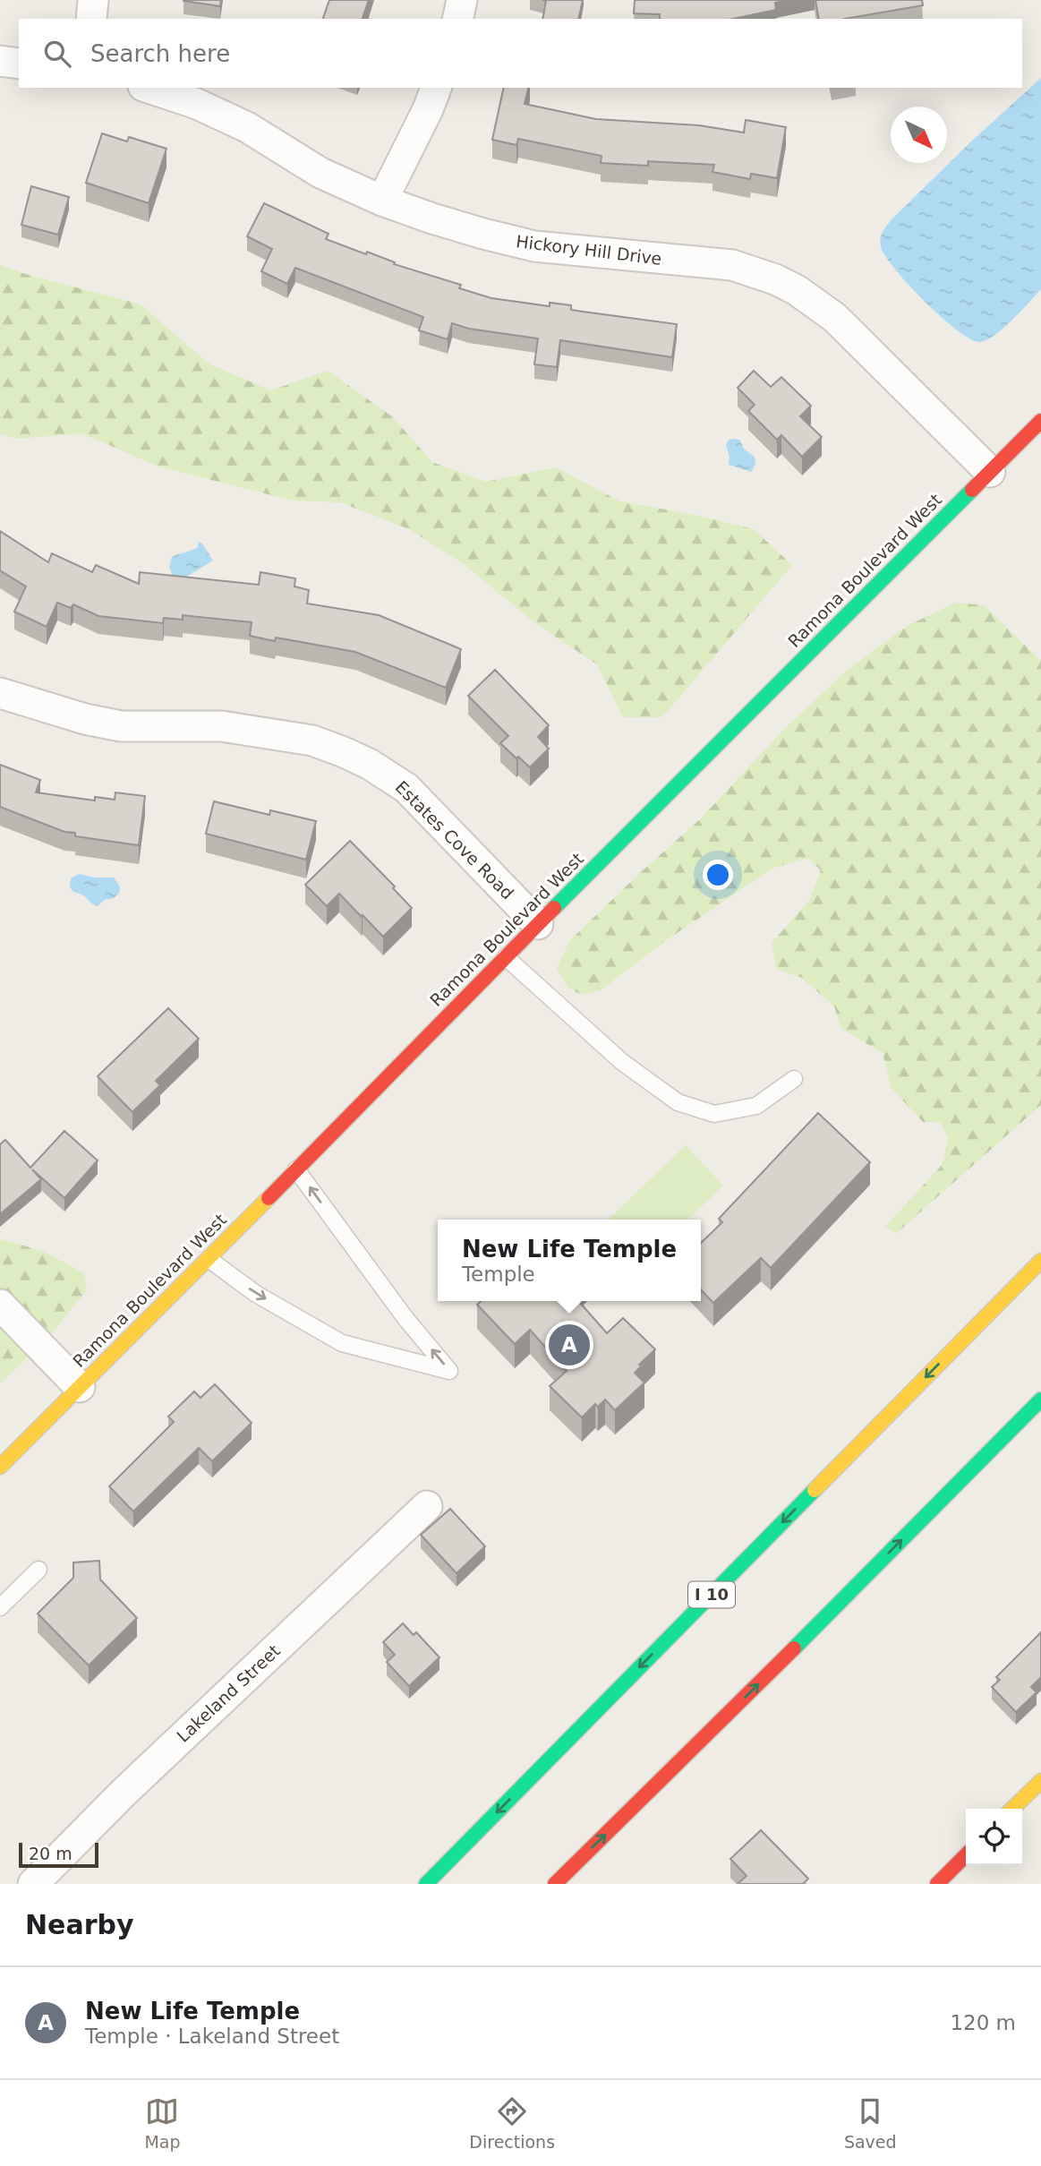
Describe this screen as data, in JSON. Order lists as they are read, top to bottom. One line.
{"streets":{"main road":["Ramona Boulevard West","I 10"],"street":["Hickory Hill Drive","Estates Cove Road","Lakeland Street"]},"crossings":[["Hickory Hill Drive","Ramona Boulevard West"],["Ramona Boulevard West","Estates Cove Road"]],"scale_bar":"20 m","north":"bottom right","page":{"search":"Search here","popup":["New Life Temple","Temple"],"pins":"A","scale":"20 m","heading":"Nearby","list":[{"mark":"A","name":"New Life Temple","note":"Temple · Lakeland Street","value":"120 m"}],"nav":["Map","Directions","Saved"]}}
